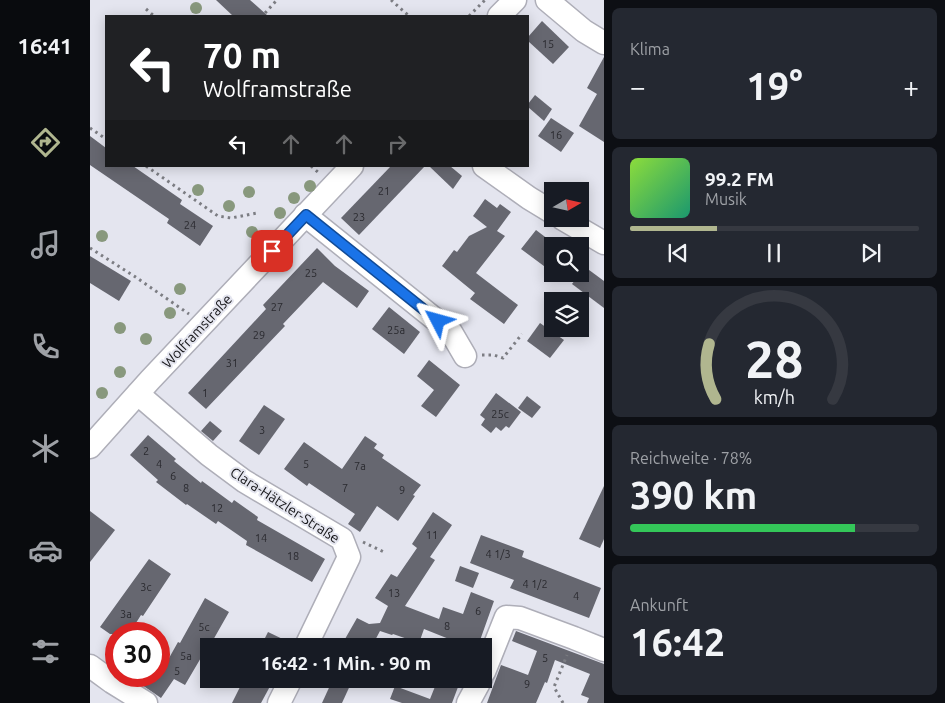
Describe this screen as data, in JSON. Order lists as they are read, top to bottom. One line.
{"streets":{"street":["Wolframstraße","Clara-Hätzler-Straße"]},"crossings":[["Wolframstraße","Clara-Hätzler-Straße"]],"house_numbers":["15","16","21","23","24","25","27","25a","29","31","1","25c","3","2","4","5","7a","6","8","7","9","12","11","14","4 1/3","18","4 1/2","3c","13","4","6","3a","8","5c","5a","5","5","9"],"north":"right","page":{"tabs":"16:41","tile":["Klima",["Reichweite · 78%","390 km"],["Ankunft","16:42"]],"turn":["70 m","Wolframstraße"],"heat":["−","19°","+"],"song":["99.2 FM","Musik"],"limit":"30","trip":"16:42 · 1 Min. · 90 m","gauge":["28","km/h"]}}
